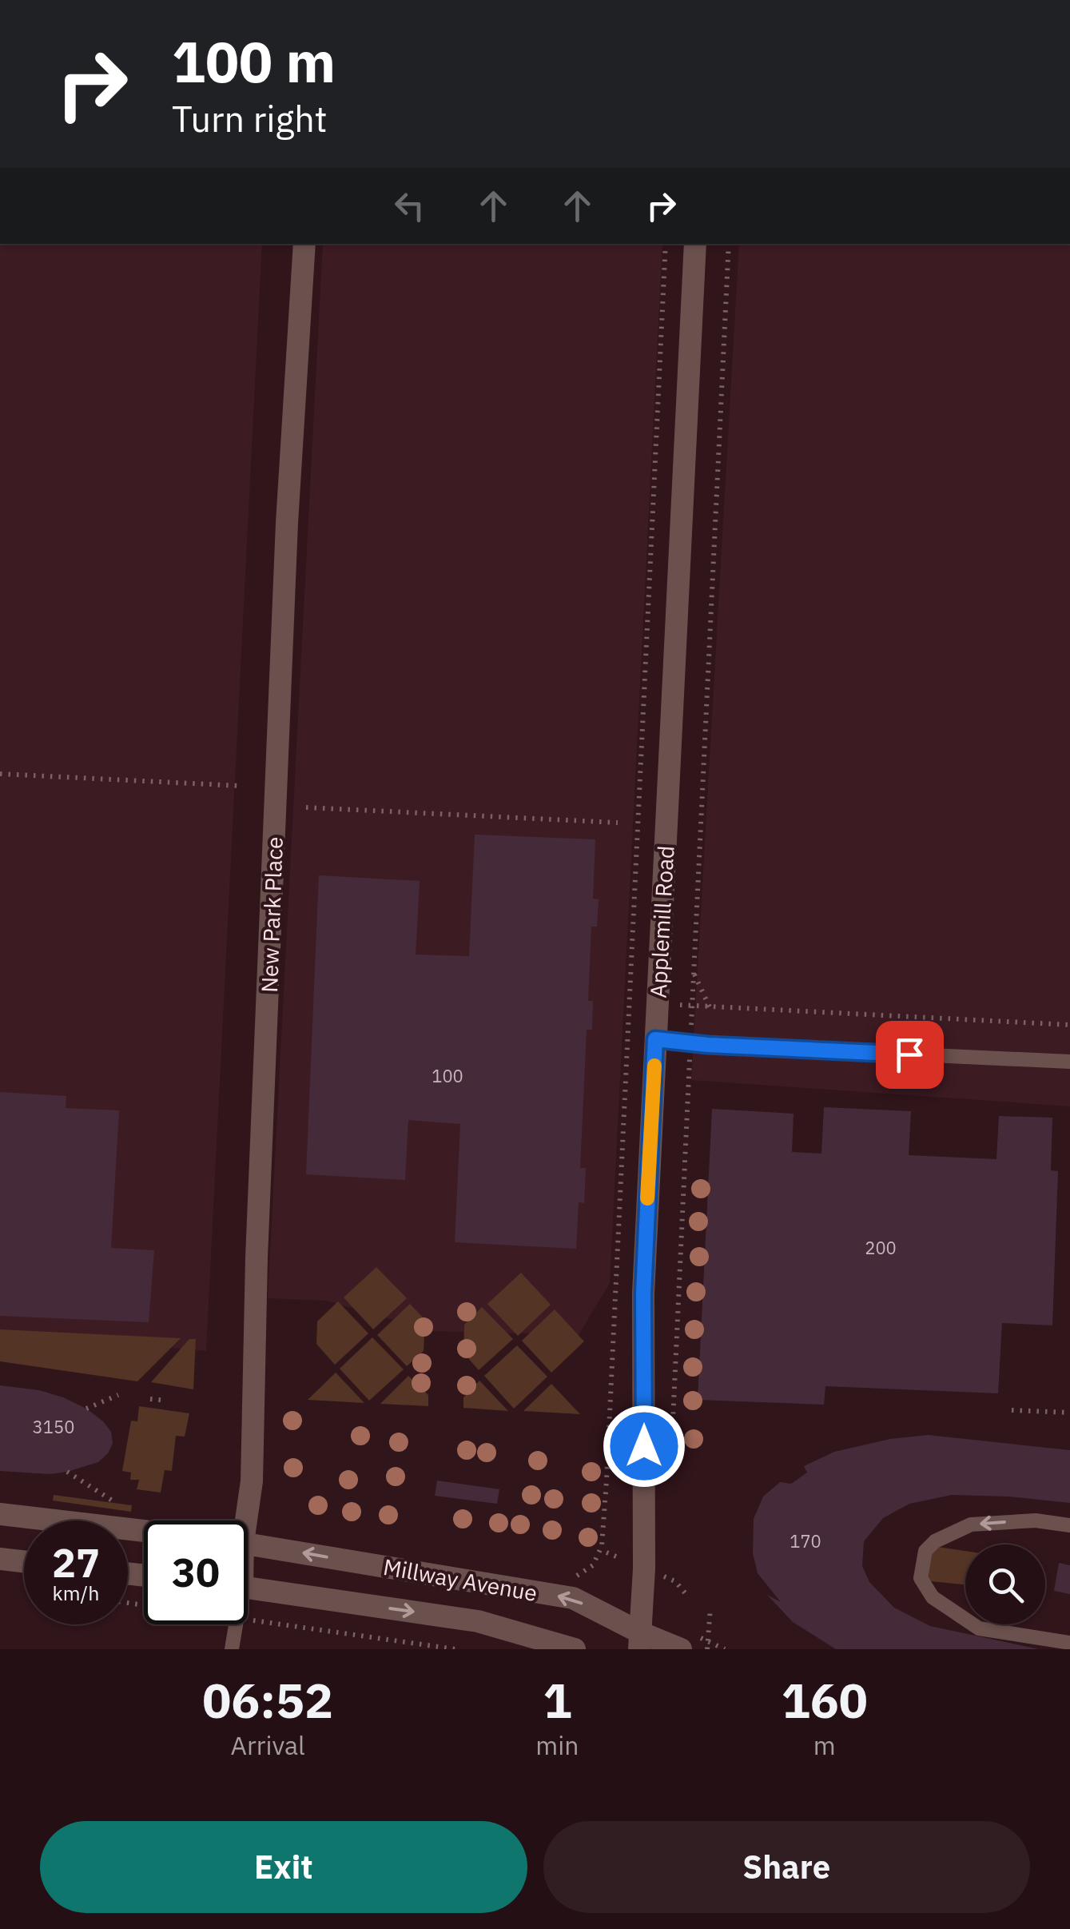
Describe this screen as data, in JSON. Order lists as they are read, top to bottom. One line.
{"streets":{"street":["New Park Place","Applemill Road","Millway Avenue"]},"crossings":[["Applemill Road","Millway Avenue"]],"house_numbers":["100","200","3150","170"],"page":{"turn":["100 m","Turn right"],"speed":"27 km/h","limit":"30","eta":["06:52","Arrival","1","min","160","m"],"buttons":["Exit","Share"]}}
